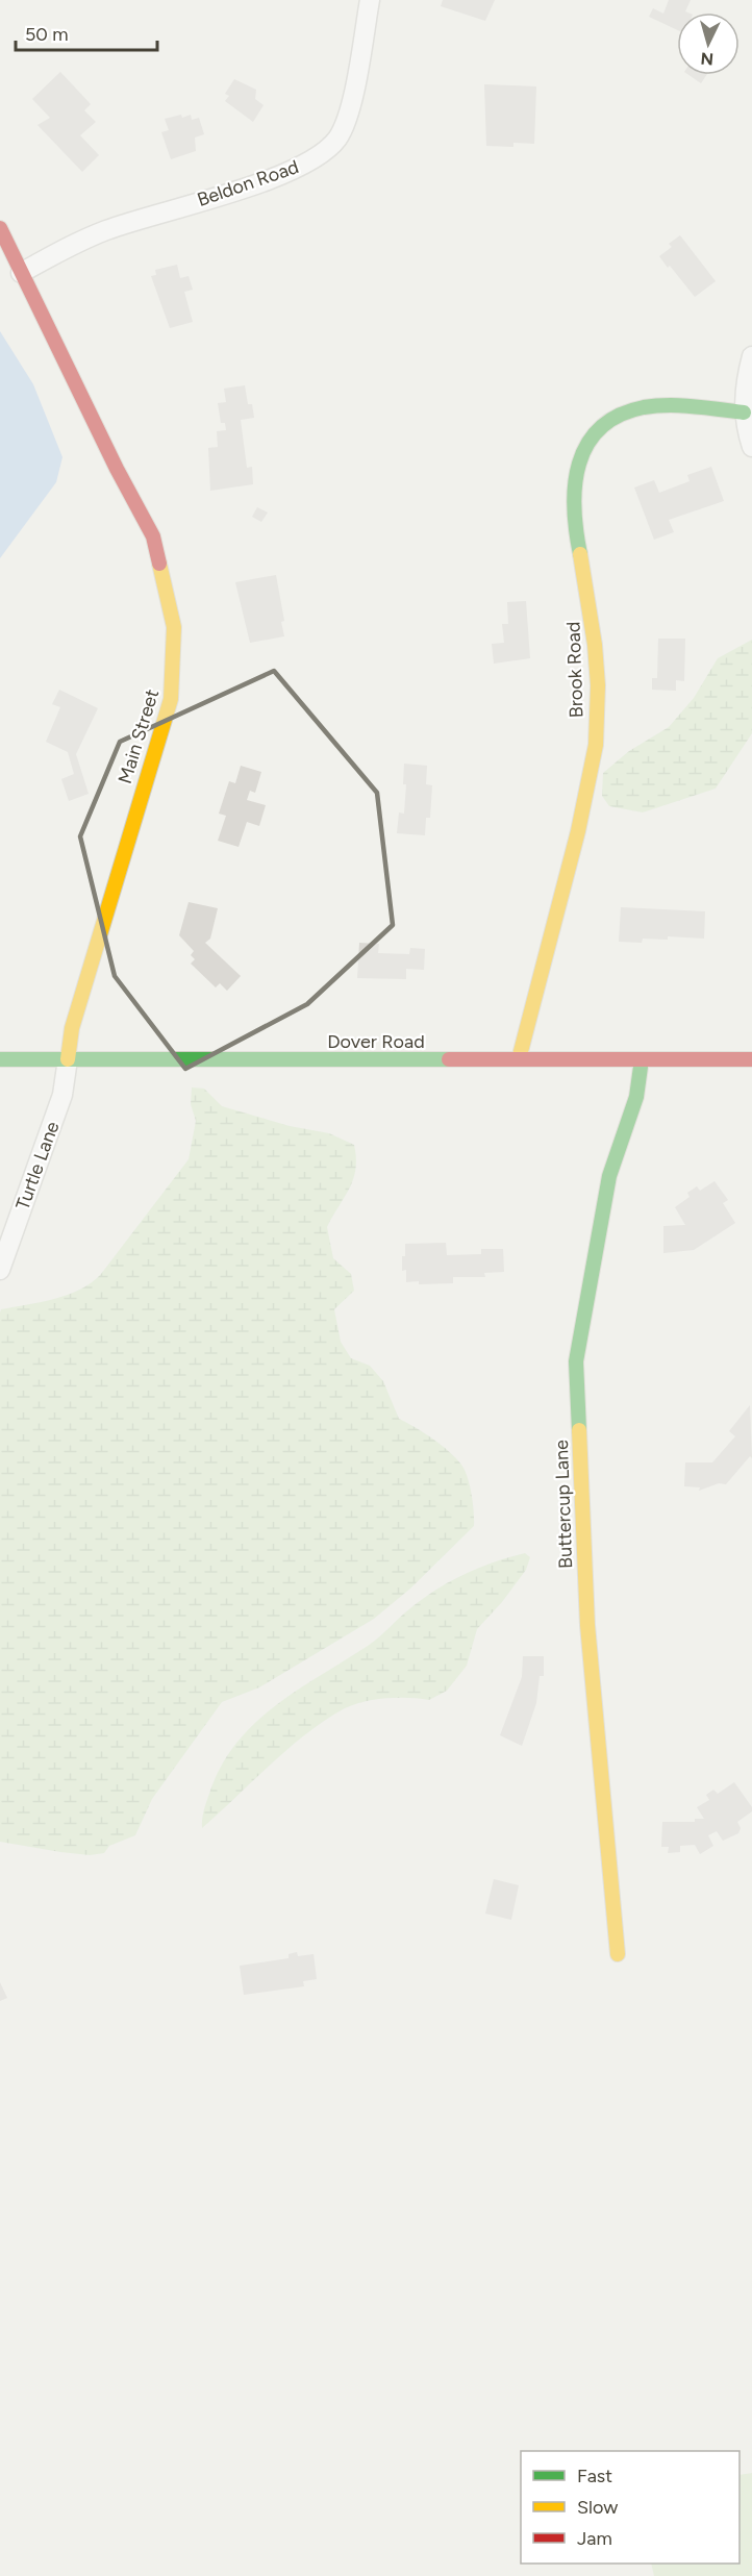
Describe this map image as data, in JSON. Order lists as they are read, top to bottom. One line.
{"streets":{"street":["Beldon Road","Brook Road","Main Street","Dover Road","Turtle Lane","Buttercup Lane"]},"crossings":[["Beldon Road","Main Street"],["Brook Road","Dover Road"],["Main Street","Dover Road"],["Main Street","Turtle Lane"],["Dover Road","Turtle Lane"],["Dover Road","Buttercup Lane"]],"legend":["Fast","Slow","Jam"],"scale_bar":"50 m","north":"bottom"}
